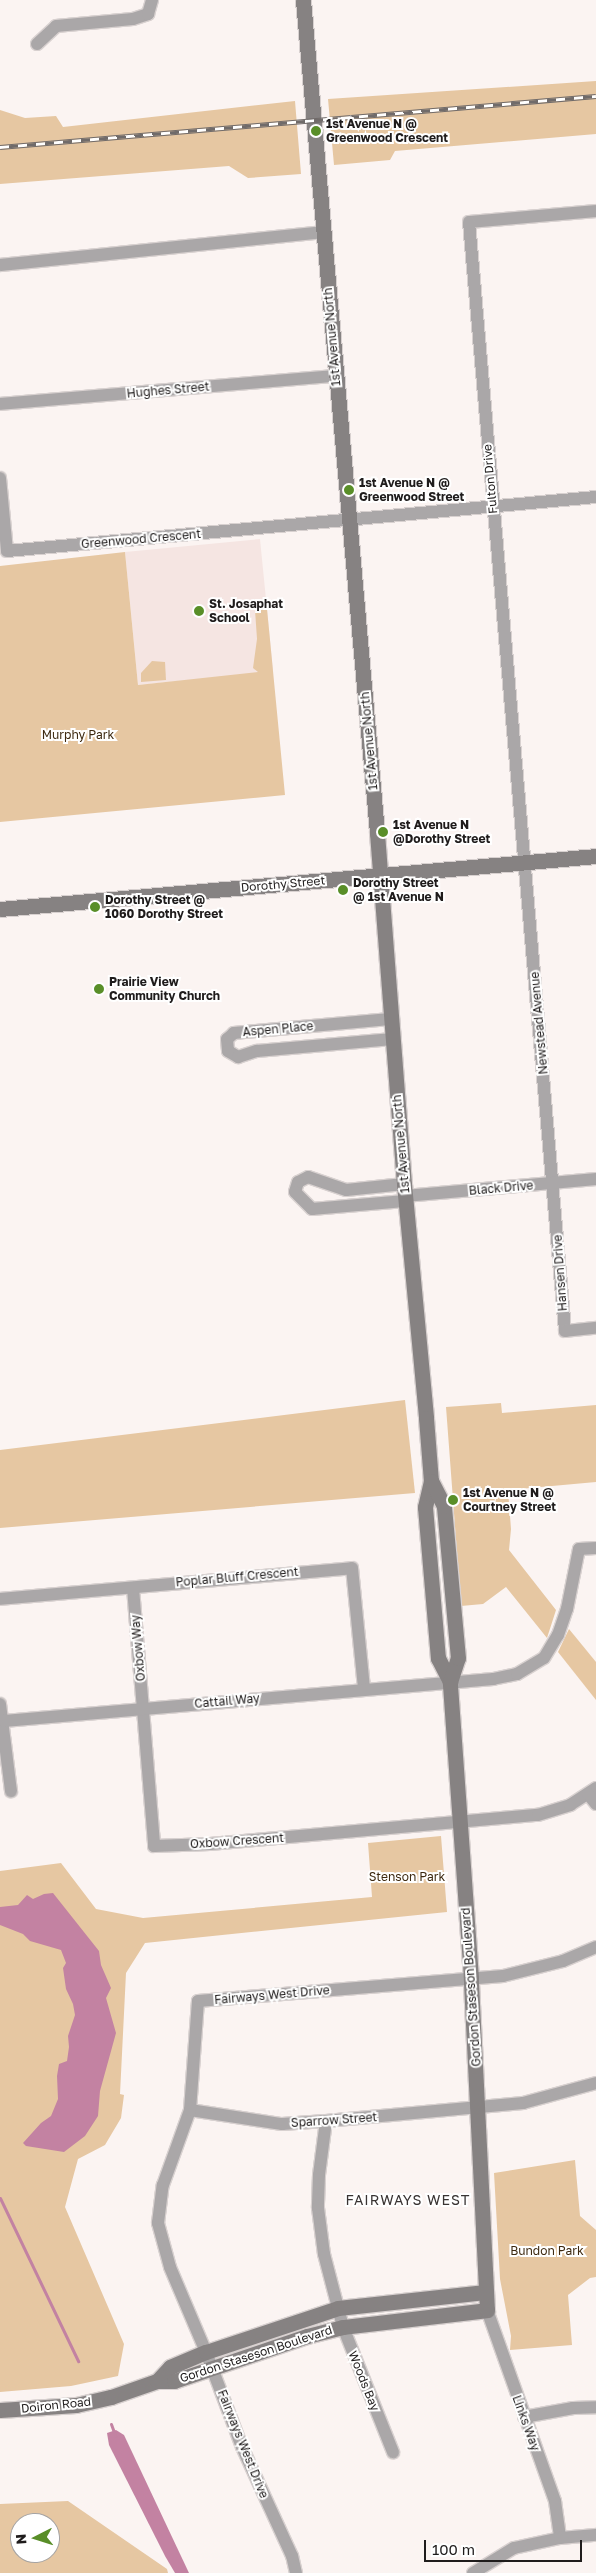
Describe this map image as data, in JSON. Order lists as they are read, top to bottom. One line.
{"streets":{"street":["1st Avenue North","Hughes Street","Fulton Drive","Greenwood Crescent","Dorothy Street","Newstead Avenue","Aspen Place","Black Drive","Hansen Drive","Poplar Bluff Crescent","Oxbow Way","Cattail Way","Oxbow Crescent","Gordon Staseson Boulevard","Fairways West Drive","Sparrow Street","Woods Bay","Doiron Road","Links Way"]},"crossings":[["1st Avenue North","Hughes Street"],["1st Avenue North","Greenwood Crescent"],["1st Avenue North","Dorothy Street"],["1st Avenue North","Aspen Place"],["1st Avenue North","Black Drive"],["1st Avenue North","Gordon Staseson Boulevard"],["Fulton Drive","Dorothy Street"],["Fulton Drive","Newstead Avenue"],["Dorothy Street","Newstead Avenue"],["Newstead Avenue","Black Drive"],["Newstead Avenue","Hansen Drive"],["Black Drive","Hansen Drive"],["Poplar Bluff Crescent","Oxbow Way"],["Poplar Bluff Crescent","Cattail Way"],["Oxbow Way","Cattail Way"],["Oxbow Way","Oxbow Crescent"],["Cattail Way","Oxbow Crescent"],["Cattail Way","Gordon Staseson Boulevard"],["Oxbow Crescent","Gordon Staseson Boulevard"],["Gordon Staseson Boulevard","Fairways West Drive"],["Gordon Staseson Boulevard","Sparrow Street"],["Gordon Staseson Boulevard","Woods Bay"],["Gordon Staseson Boulevard","Doiron Road"],["Gordon Staseson Boulevard","Links Way"],["Fairways West Drive","Sparrow Street"],["Sparrow Street","Woods Bay"]],"districts":["FAIRWAYS WEST"],"parks":["Murphy Park","Stenson Park","Bundon Park"],"places":["1st Avenue N @ Greenwood Crescent","1st Avenue N @ Greenwood Street","St. Josaphat School","1st Avenue N @Dorothy Street","Dorothy Street @ 1st Avenue N","Dorothy Street @ 1060 Dorothy Street","Prairie View Community Church","1st Avenue N @ Courtney Street"],"scale_bar":"100 m","north":"left"}
